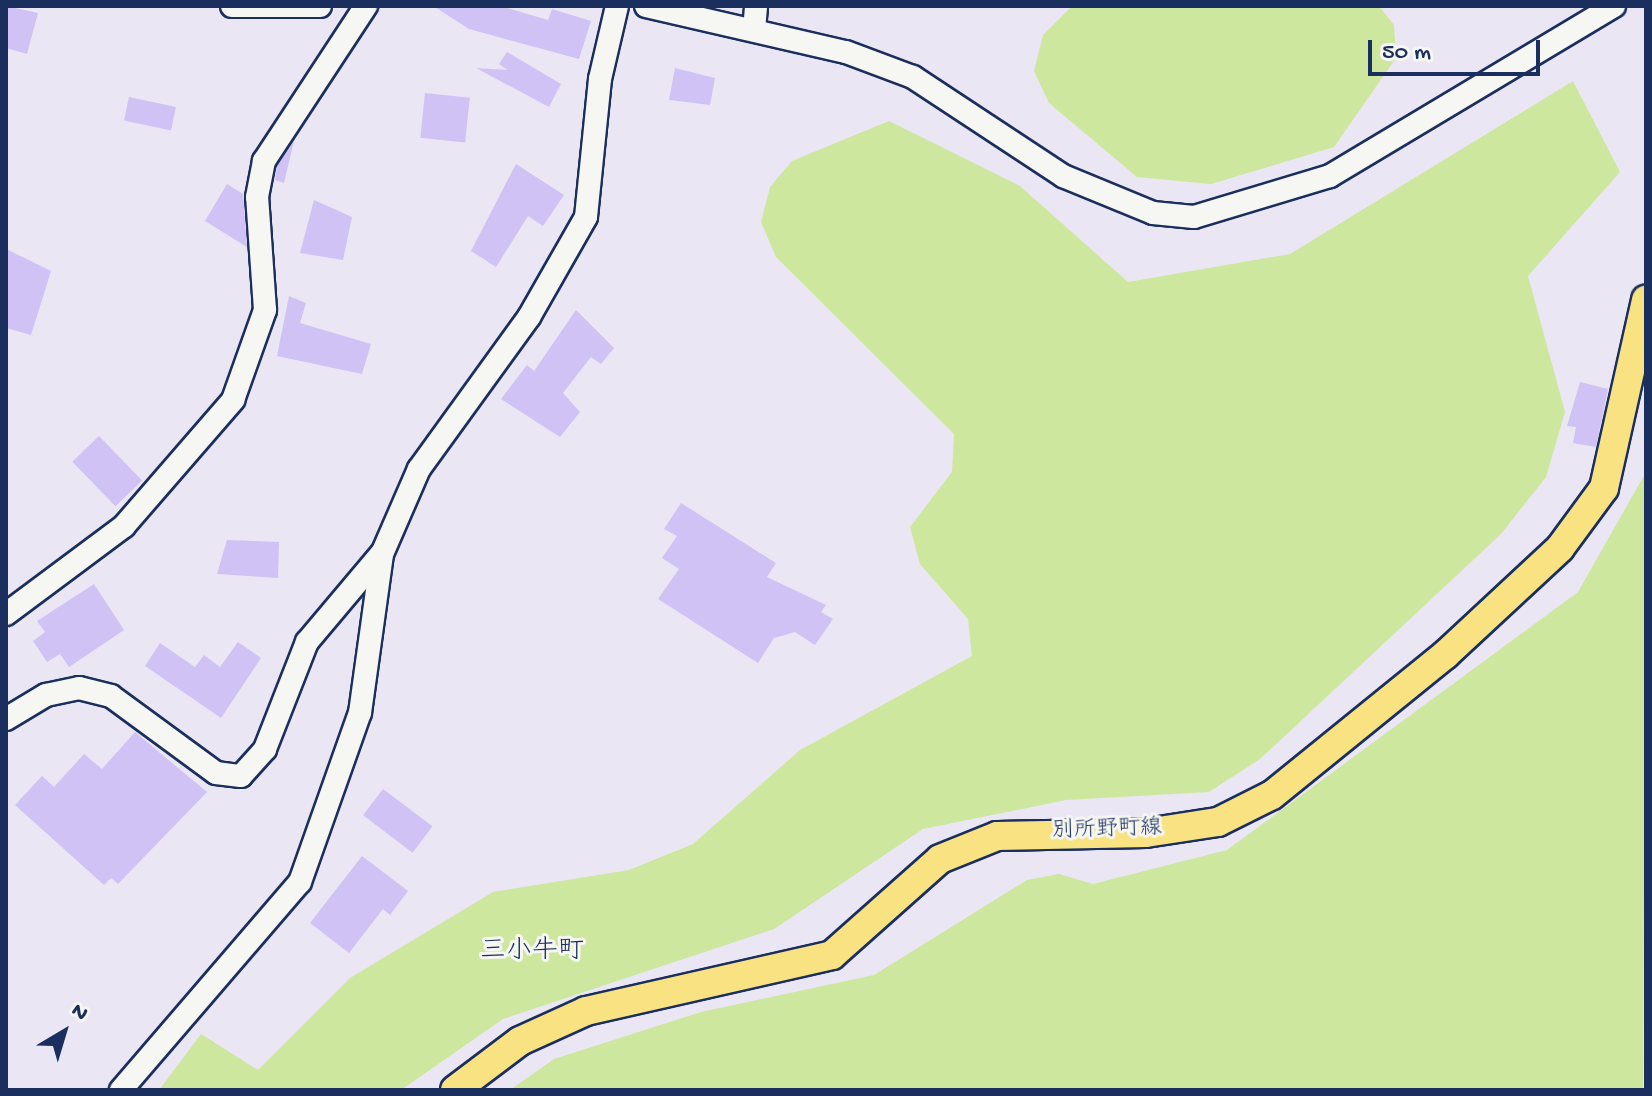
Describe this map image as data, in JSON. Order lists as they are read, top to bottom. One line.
{"streets":{"main road":["別所野町線"]},"districts":["三小牛町"],"scale_bar":"50 m","north":"top right"}
